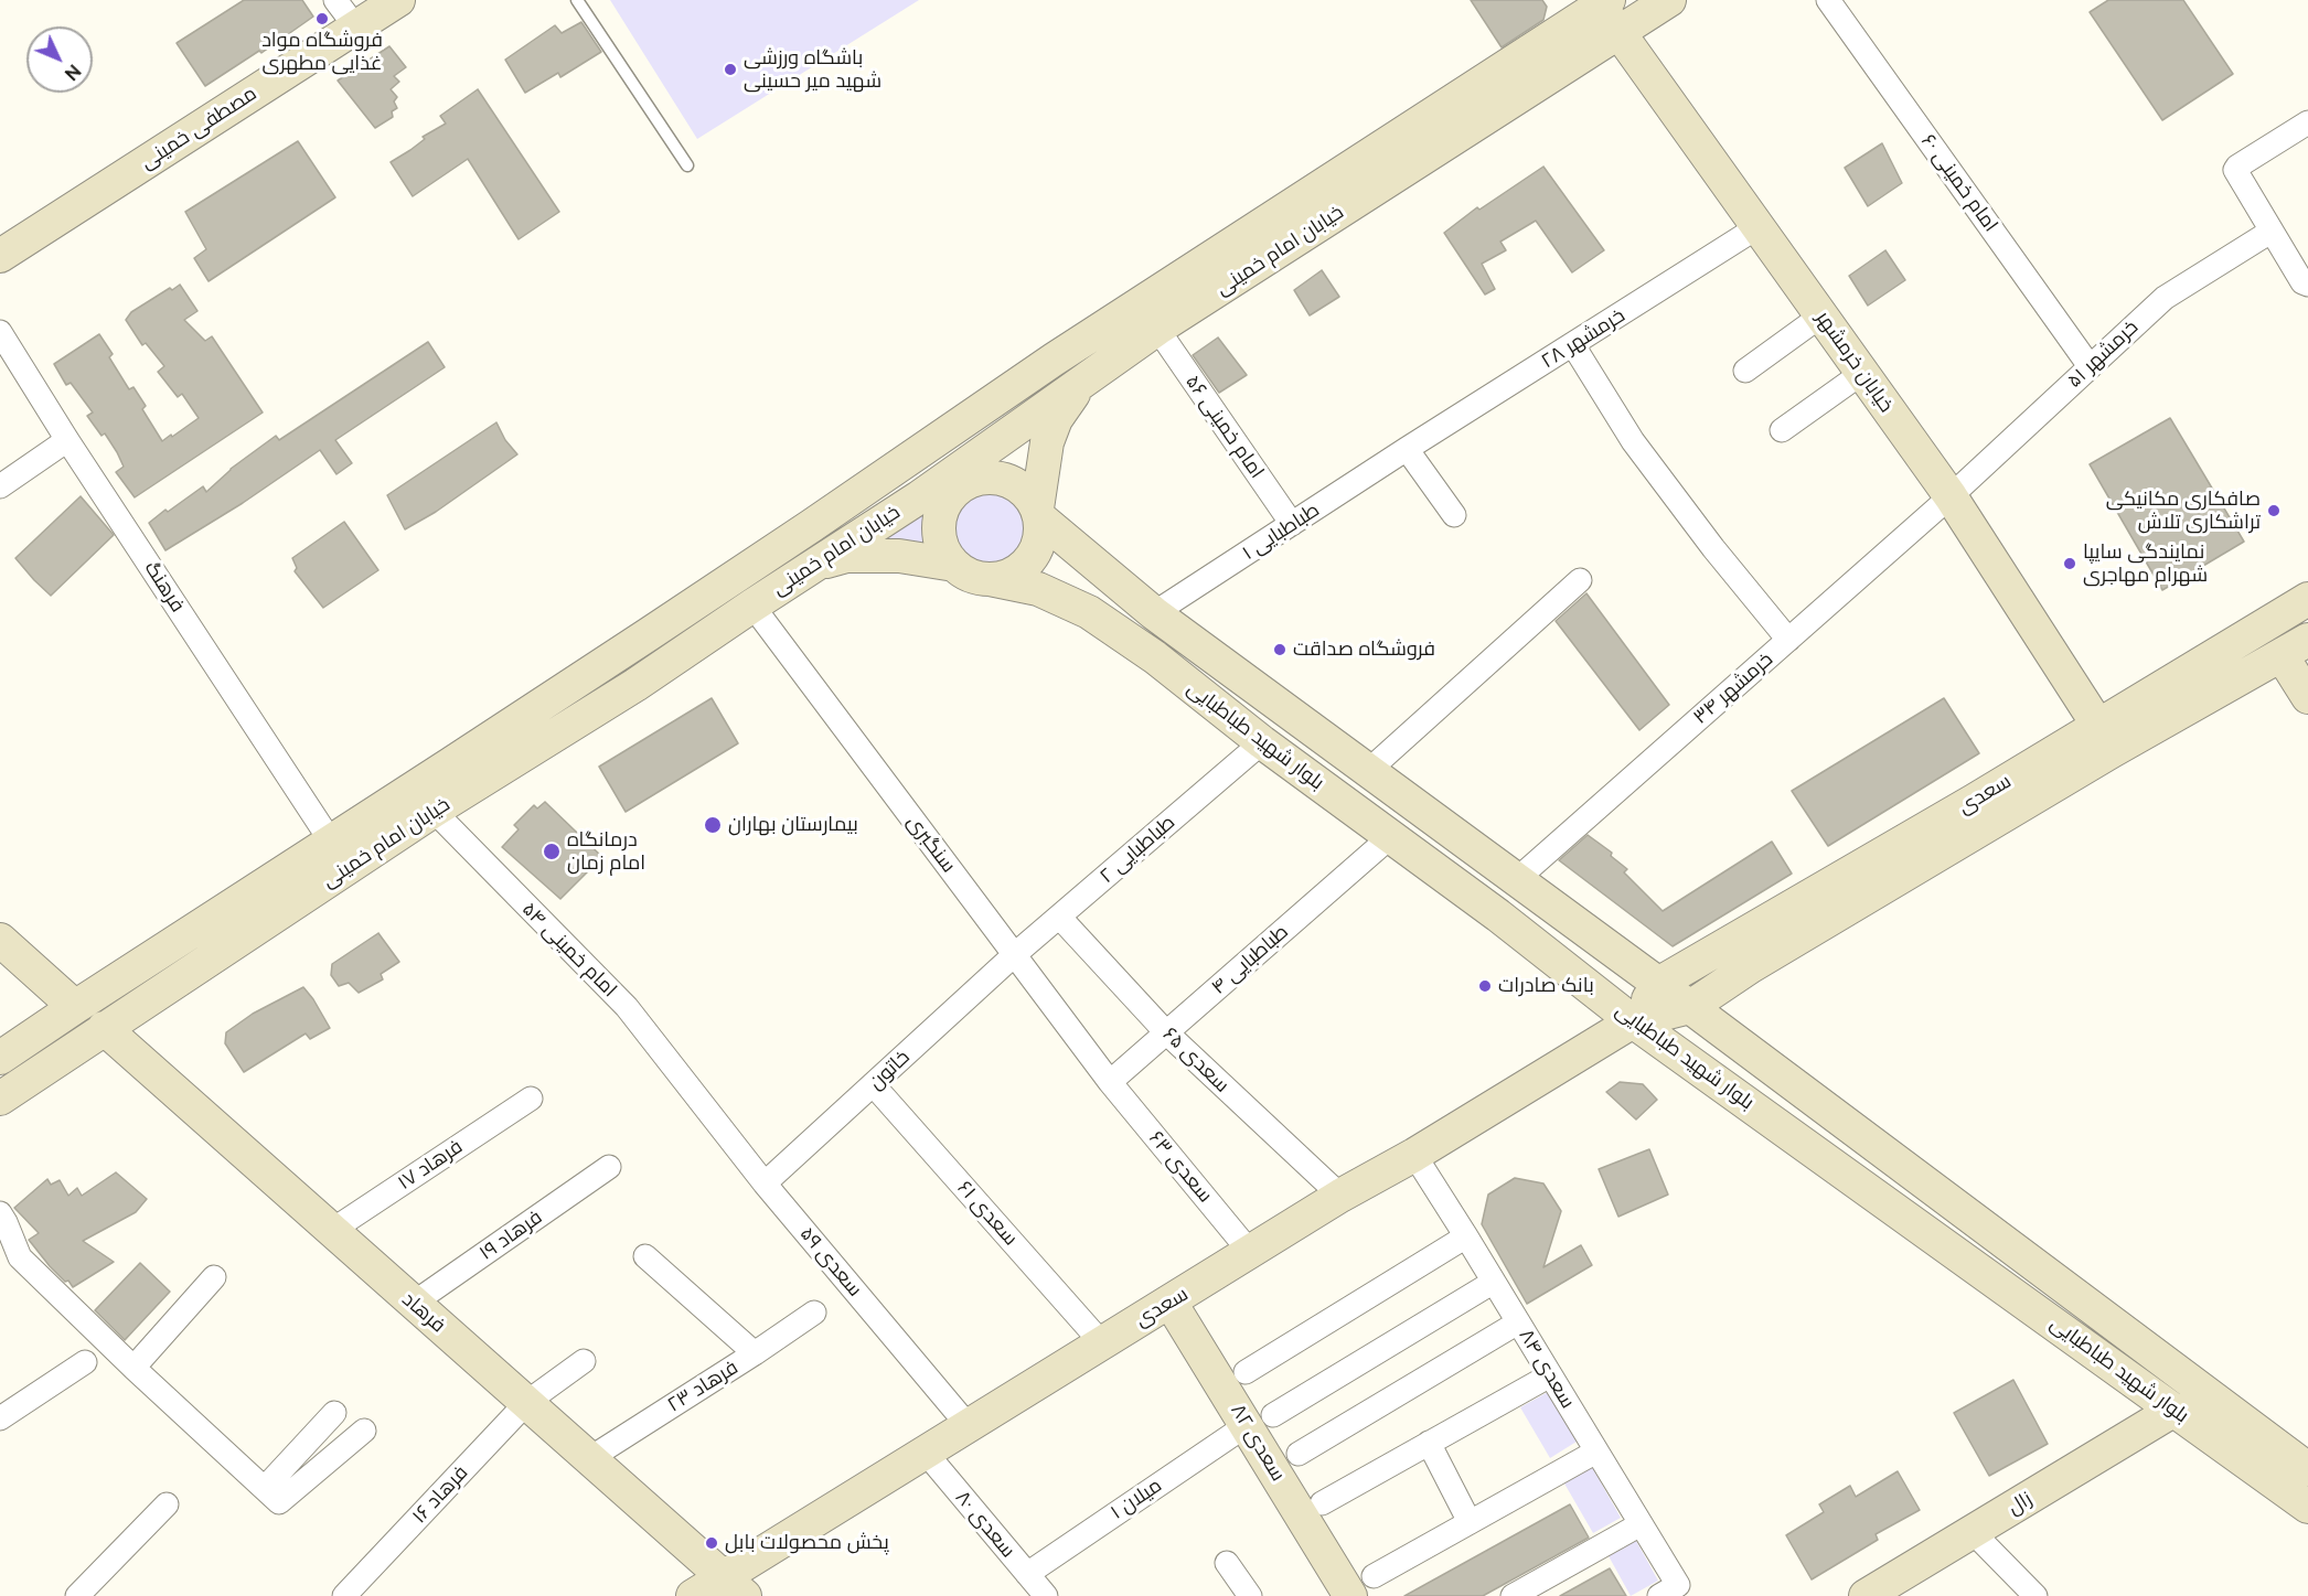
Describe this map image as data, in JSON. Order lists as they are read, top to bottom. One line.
{"streets":{"main road":["مصطفی خمینی","خیابان امام خمینی","خیابان خرمشهر","بلوار شهید طباطبایی","سعدی","فرهاد","سعدی ۸۲","زال"],"street":["امام خمینی ۶۰","خرمشهر ۲۸","خرمشهر ۵۱","امام خمینی ۵۶","طباطبایی ۱","فرهنگ","خرمشهر ۳۴","سنگبری","طباطبایی ۲","امام خمینی ۵۴","طباطبایی ۴","سعدی ۶۵","خاتون","فرهاد ۱۷","سعدی ۶۳","سعدی ۶۱","فرهاد ۱۹","سعدی ۵۹","سعدی ۸۴","فرهاد ۲۳","فرهاد ۱۶","میلان ۱","سعدی ۸۰"]},"crossings":[["امام خمینی ۶۰","خرمشهر ۵۱"],["خیابان امام خمینی","خیابان خرمشهر"],["خیابان امام خمینی","امام خمینی ۵۶"],["خیابان امام خمینی","فرهنگ"],["خیابان امام خمینی","بلوار شهید طباطبایی"],["خیابان امام خمینی","سنگبری"],["خیابان امام خمینی","امام خمینی ۵۴"],["خیابان امام خمینی","فرهاد"],["خرمشهر ۲۸","خیابان خرمشهر"],["خرمشهر ۲۸","طباطبایی ۱"],["خرمشهر ۵۱","خیابان خرمشهر"],["خرمشهر ۵۱","خرمشهر ۳۴"],["خیابان خرمشهر","خرمشهر ۳۴"],["خیابان خرمشهر","سعدی"],["امام خمینی ۵۶","طباطبایی ۱"],["طباطبایی ۱","بلوار شهید طباطبایی"],["خرمشهر ۳۴","بلوار شهید طباطبایی"],["بلوار شهید طباطبایی","سعدی"],["بلوار شهید طباطبایی","طباطبایی ۲"],["بلوار شهید طباطبایی","طباطبایی ۴"],["بلوار شهید طباطبایی","زال"],["سعدی","سعدی ۶۵"],["سعدی","سعدی ۶۳"],["سعدی","سعدی ۶۱"],["سعدی","سعدی ۵۹"],["سعدی","فرهاد"],["سعدی","سعدی ۸۴"],["سعدی","سعدی ۸۲"],["سعدی","سعدی ۸۰"],["سنگبری","طباطبایی ۲"],["سنگبری","طباطبایی ۴"],["سنگبری","خاتون"],["سنگبری","سعدی ۶۳"],["طباطبایی ۲","سعدی ۶۵"],["طباطبایی ۲","خاتون"],["امام خمینی ۵۴","سعدی ۵۹"],["طباطبایی ۴","سعدی ۶۵"],["طباطبایی ۴","سعدی ۶۳"],["خاتون","سعدی ۶۱"],["خاتون","سعدی ۵۹"],["فرهاد ۱۷","فرهاد"],["فرهاد ۱۹","فرهاد"],["فرهاد","فرهاد ۲۳"],["فرهاد","فرهاد ۱۶"],["سعدی ۸۴","میلان ۱"],["سعدی ۸۲","میلان ۱"],["میلان ۱","سعدی ۸۰"]],"places":["فروشگاه مواد غذایی مطهری","باشگاه ورزشی شهید میر حسینی","صافکاری مکانیکی تراشکاری تلاش","نمایندگی سایپا شهرام مهاجری","فروشگاه صداقت","بیمارستان بهاران","درمانگاه امام زمان","بانک صادرات","پخش محصولات بابل"],"north":"bottom right"}
